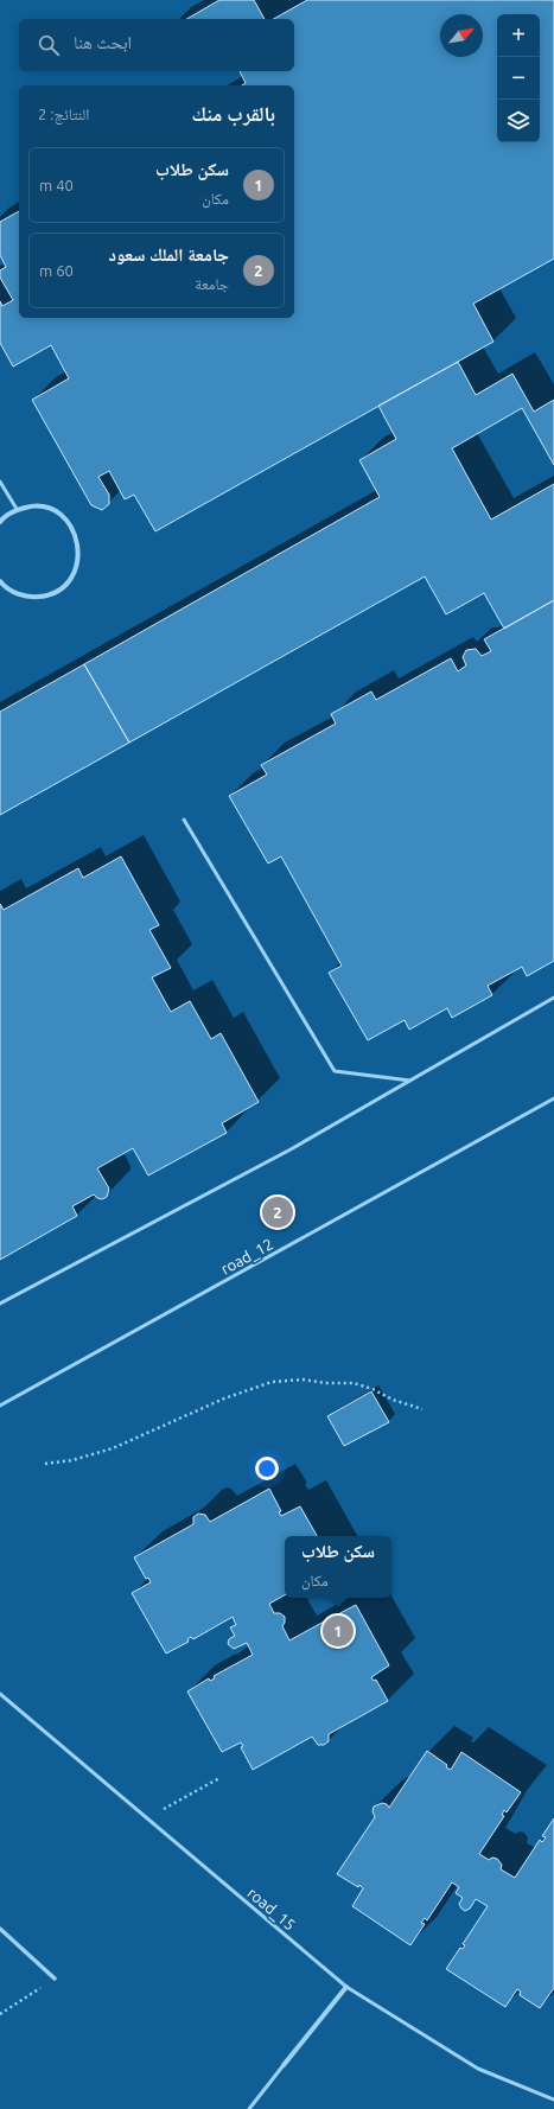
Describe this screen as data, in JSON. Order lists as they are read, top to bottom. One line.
{"streets":{"lane":["road_12","road_15"]},"north":"top right","page":{"map_buttons":["+","−"],"search":"ابحث هنا","heading":["بالقرب منك","النتائج: 2"],"list":[{"mark":"1","name":"سكن طلاب","note":"مكان","value":"40 m"},{"mark":"2","name":"جامعة الملك سعود","note":"جامعة","value":"60 m"}],"pins":["2","1"],"popup":["سكن طلاب","مكان"]}}
